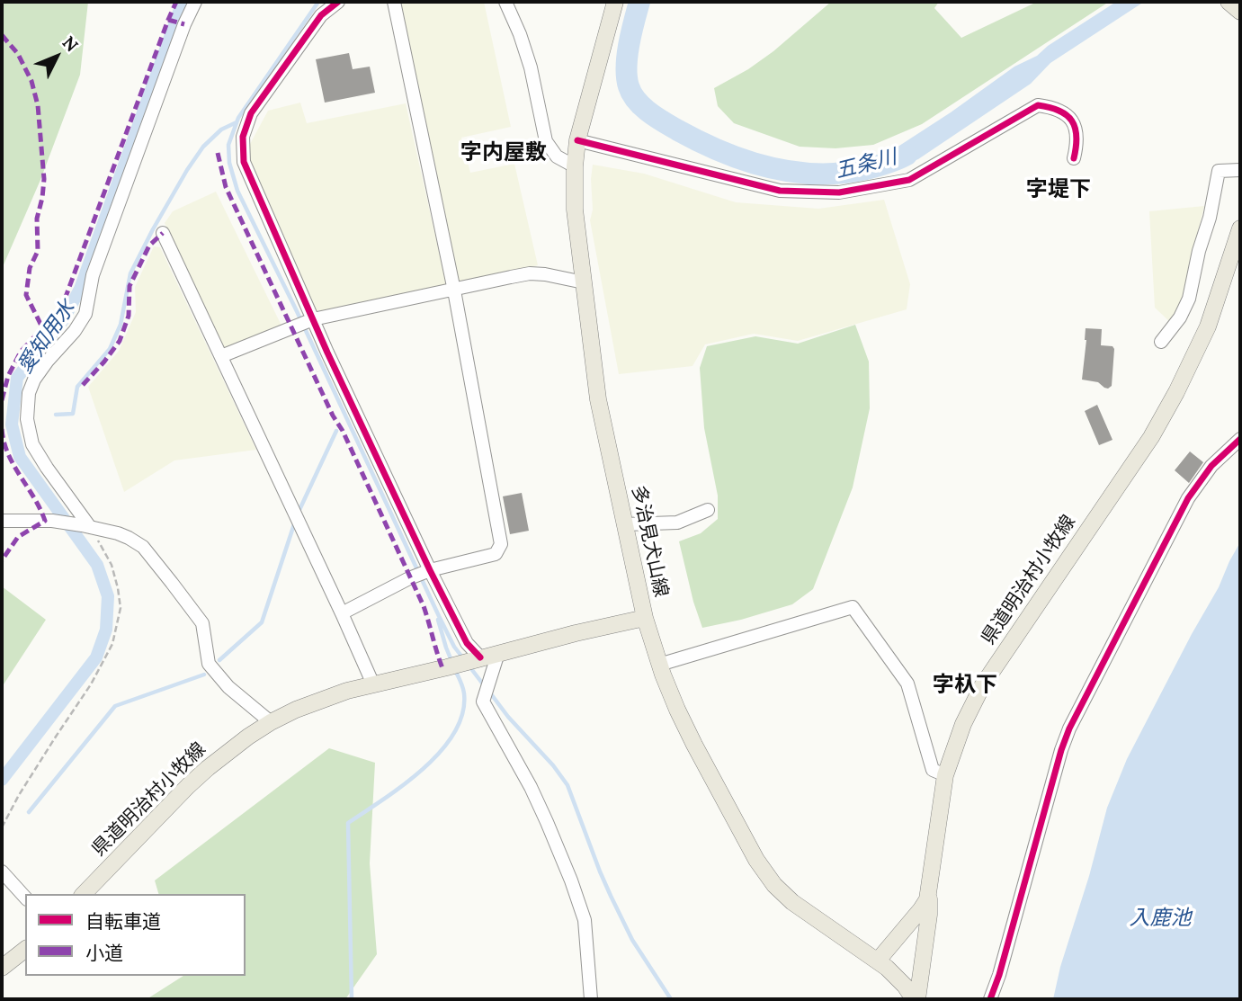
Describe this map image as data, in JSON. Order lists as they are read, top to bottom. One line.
{"streets":{"main road":["多治見犬山線","県道明治村小牧線"]},"crossings":[["多治見犬山線","県道明治村小牧線"]],"districts":["字内屋敷","字堤下","字杁下"],"water":["五条川","愛知用水","入鹿池"],"legend":["自転車道","小道"],"north":"top right"}
